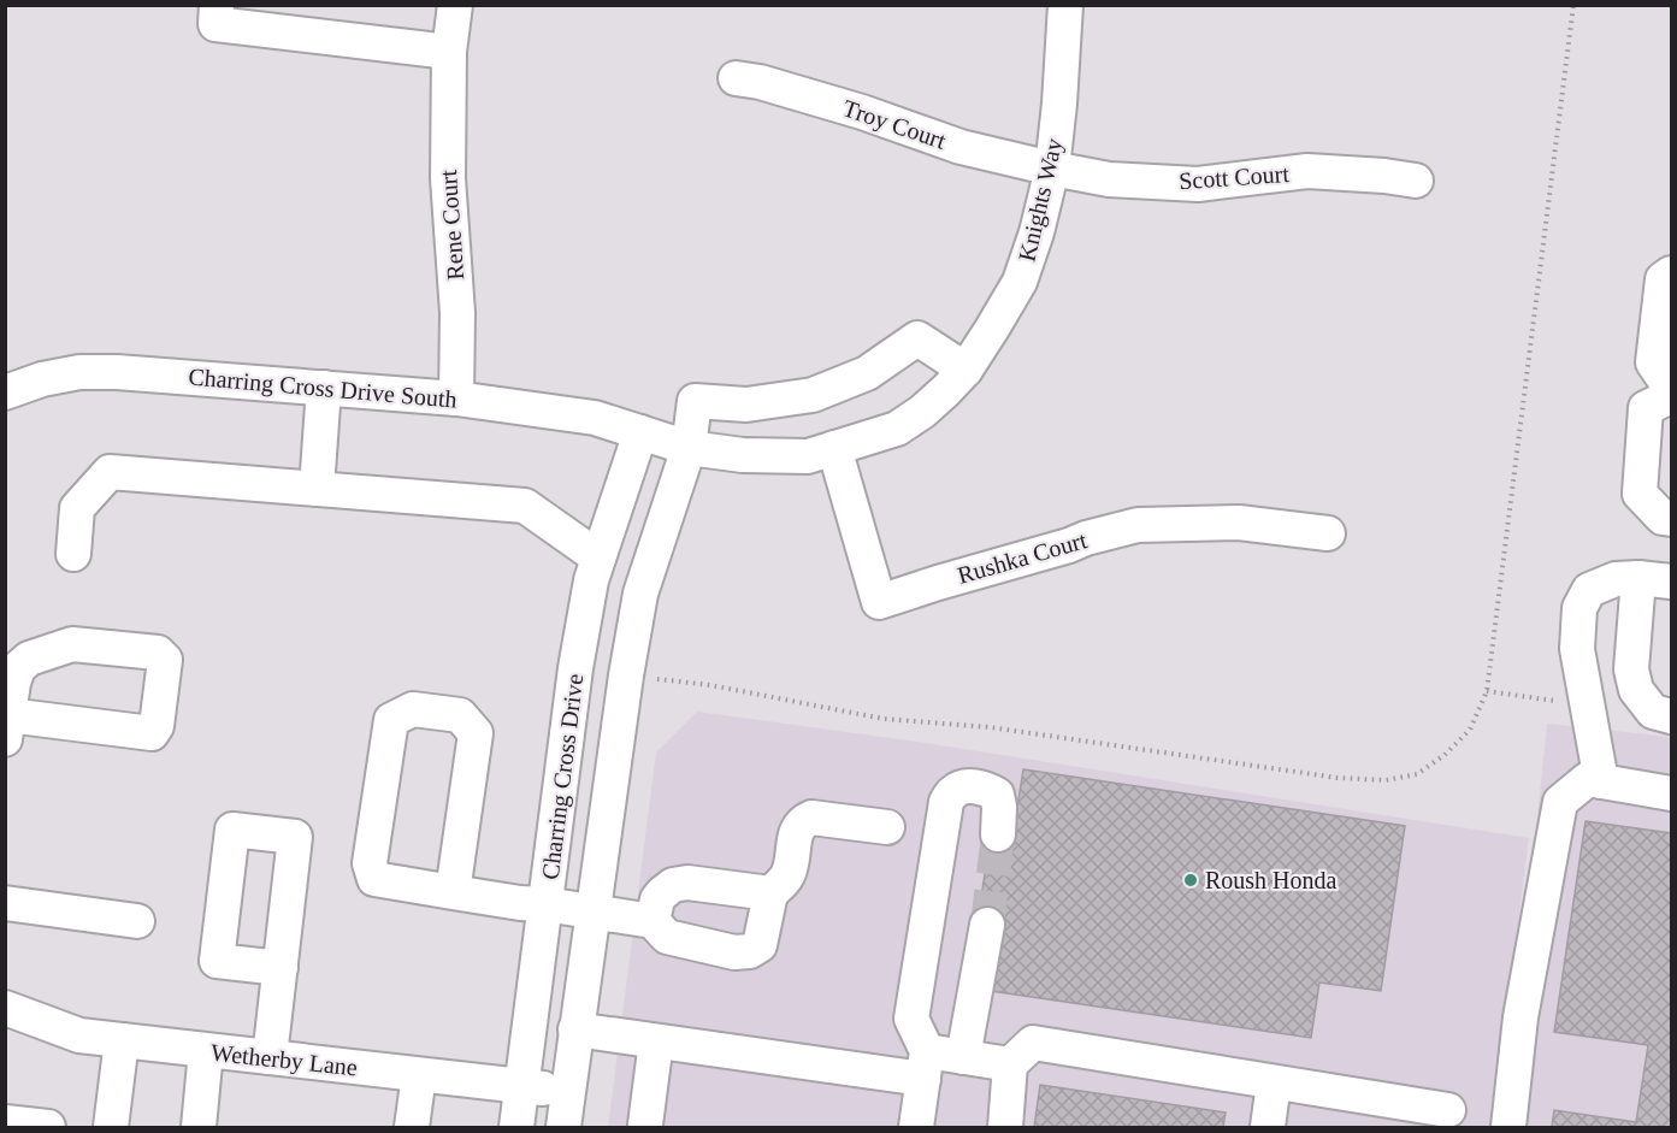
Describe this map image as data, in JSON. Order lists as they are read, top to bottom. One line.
{"streets":{"street":["Troy Court","Scott Court","Knights Way","Rene Court","Charring Cross Drive South","Rushka Court","Charring Cross Drive","Wetherby Lane"]},"crossings":[["Troy Court","Scott Court"],["Troy Court","Knights Way"],["Scott Court","Knights Way"],["Knights Way","Charring Cross Drive South"],["Knights Way","Rushka Court"],["Knights Way","Charring Cross Drive"],["Rene Court","Charring Cross Drive South"],["Charring Cross Drive South","Charring Cross Drive"],["Charring Cross Drive","Wetherby Lane"]],"places":["Roush Honda"]}
